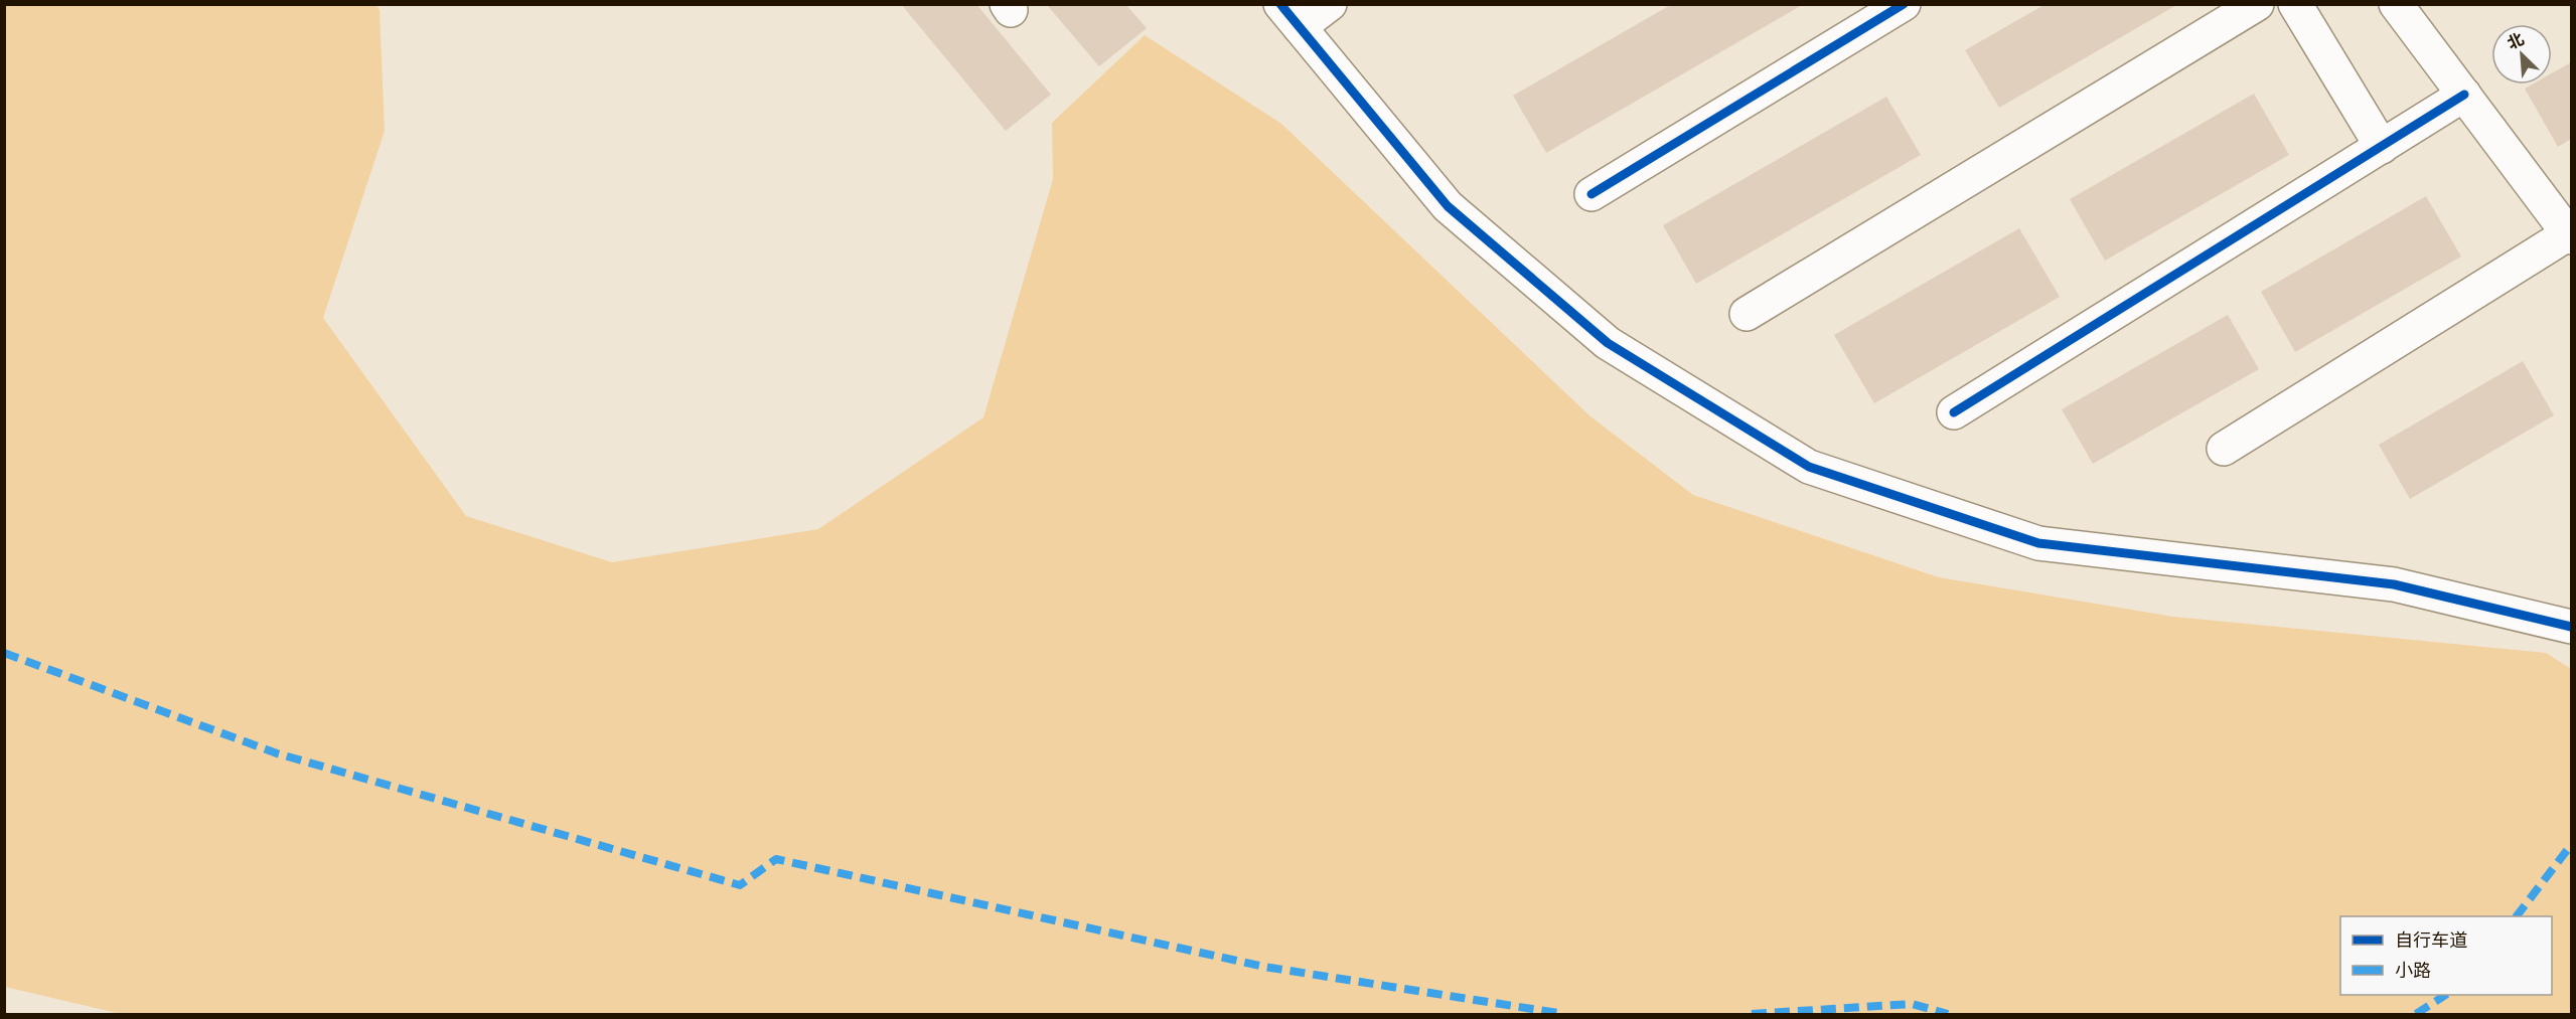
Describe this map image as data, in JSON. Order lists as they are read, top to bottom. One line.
{"legend":["自行车道","小路"],"north":"top left"}
